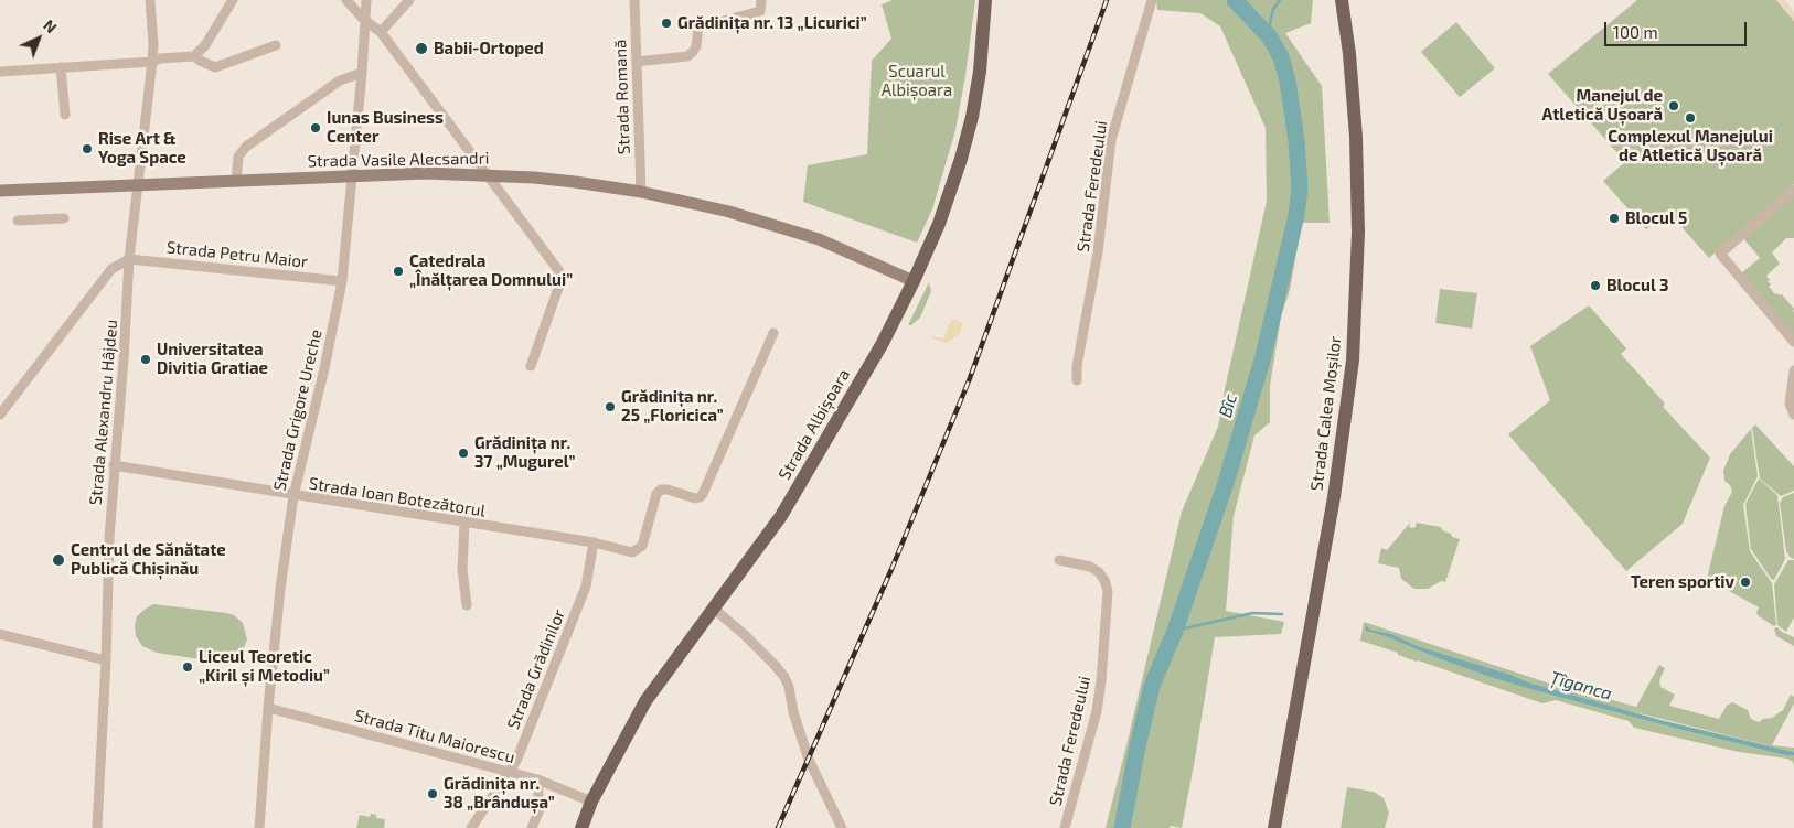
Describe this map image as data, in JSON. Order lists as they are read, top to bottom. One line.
{"streets":{"main road":["Strada Vasile Alecsandri","Strada Calea Moșilor","Strada Albișoara"],"street":["Strada Romană","Strada Feredeului","Strada Petru Maior","Strada Grigore Ureche","Strada Alexandru Hâjdeu","Strada Ioan Botezătorul","Strada Grădinilor","Strada Titu Maiorescu"]},"crossings":[["Strada Romană","Strada Vasile Alecsandri"],["Strada Vasile Alecsandri","Strada Grigore Ureche"],["Strada Vasile Alecsandri","Strada Alexandru Hâjdeu"],["Strada Vasile Alecsandri","Strada Albișoara"],["Strada Petru Maior","Strada Grigore Ureche"],["Strada Petru Maior","Strada Alexandru Hâjdeu"],["Strada Grigore Ureche","Strada Ioan Botezătorul"],["Strada Grigore Ureche","Strada Titu Maiorescu"],["Strada Alexandru Hâjdeu","Strada Ioan Botezătorul"],["Strada Albișoara","Strada Titu Maiorescu"],["Strada Ioan Botezătorul","Strada Grădinilor"],["Strada Grădinilor","Strada Titu Maiorescu"]],"water":["Bîc","Țîganca"],"parks":["Scuarul Albișoara"],"places":["Grădinița nr. 13 „Licurici”","Babii-Ortoped","Manejul de Atletică Ușoară","Complexul Manejului de Atletică Ușoară","Iunas Business Center","Rise Art & Yoga Space","Blocul 5","Catedrala „Înălțarea Domnului”","Blocul 3","Universitatea Divitia Gratiae","Grădinița nr. 25 „Floricica”","Grădinița nr. 37 „Mugurel”","Centrul de Sănătate Publică Chișinău","Teren sportiv","Liceul Teoretic „Kiril și Metodiu”","Grădinița nr. 38 „Brândușa”"],"scale_bar":"100 m","north":"top right"}
